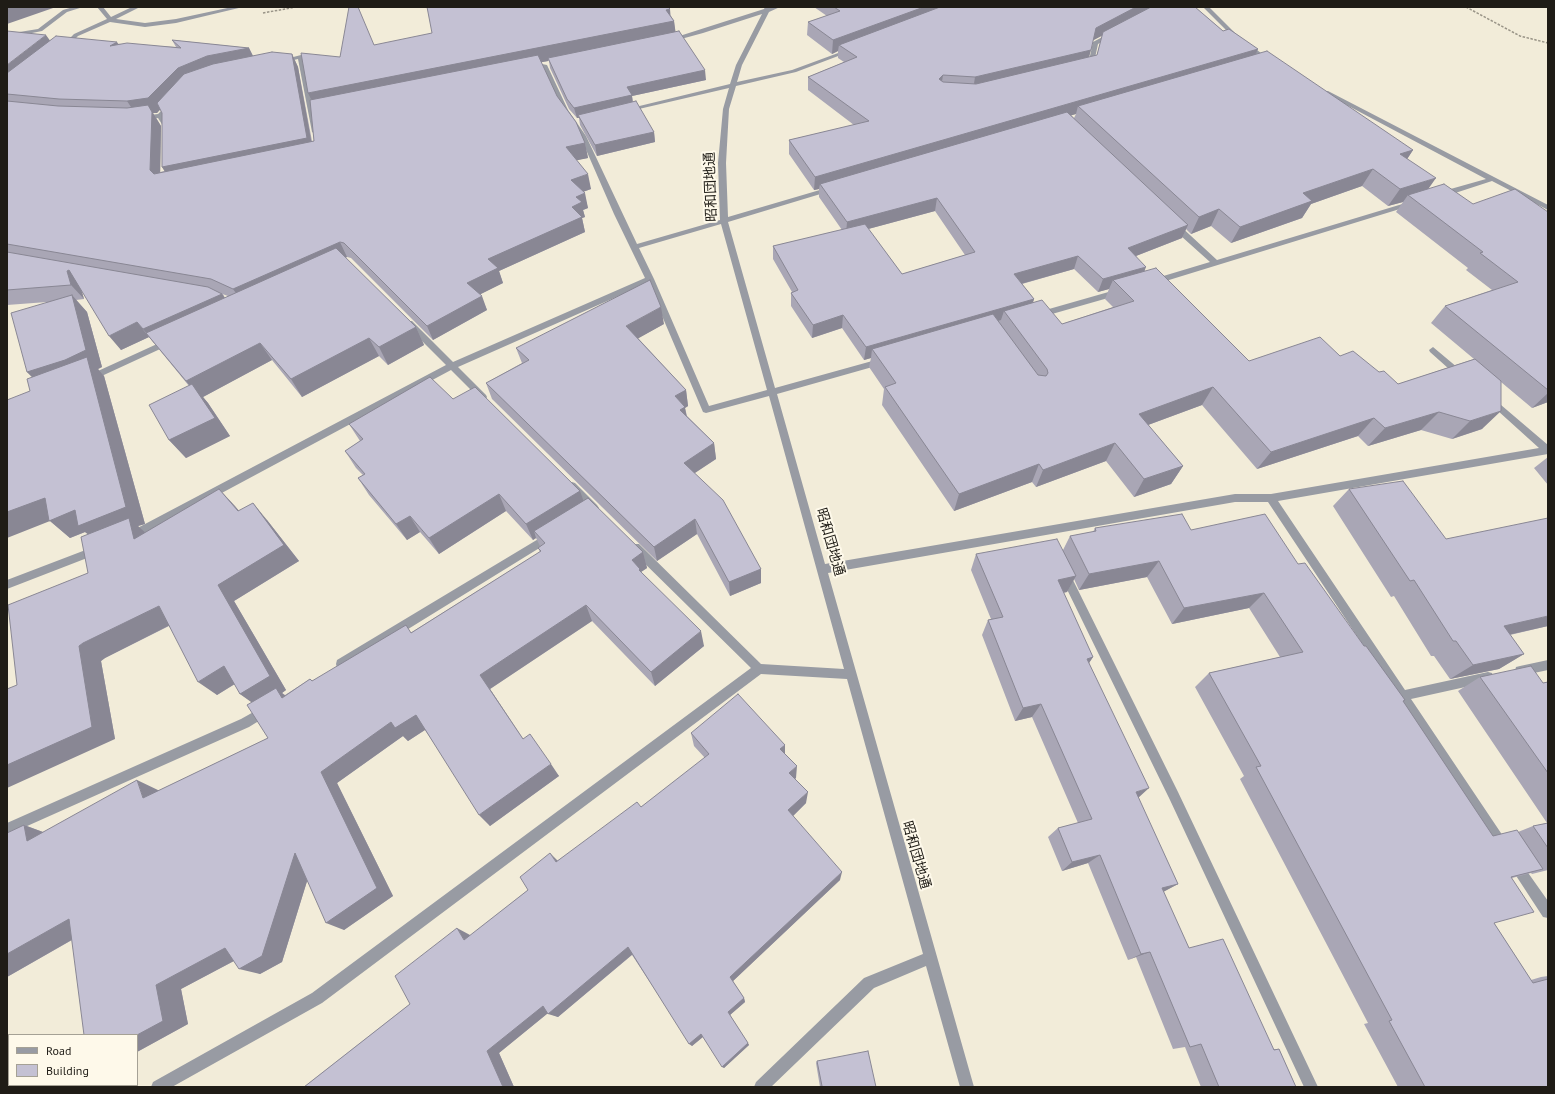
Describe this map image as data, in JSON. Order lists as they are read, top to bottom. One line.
{"streets":{"street":["昭和団地通"]},"legend":["Road","Building"]}
